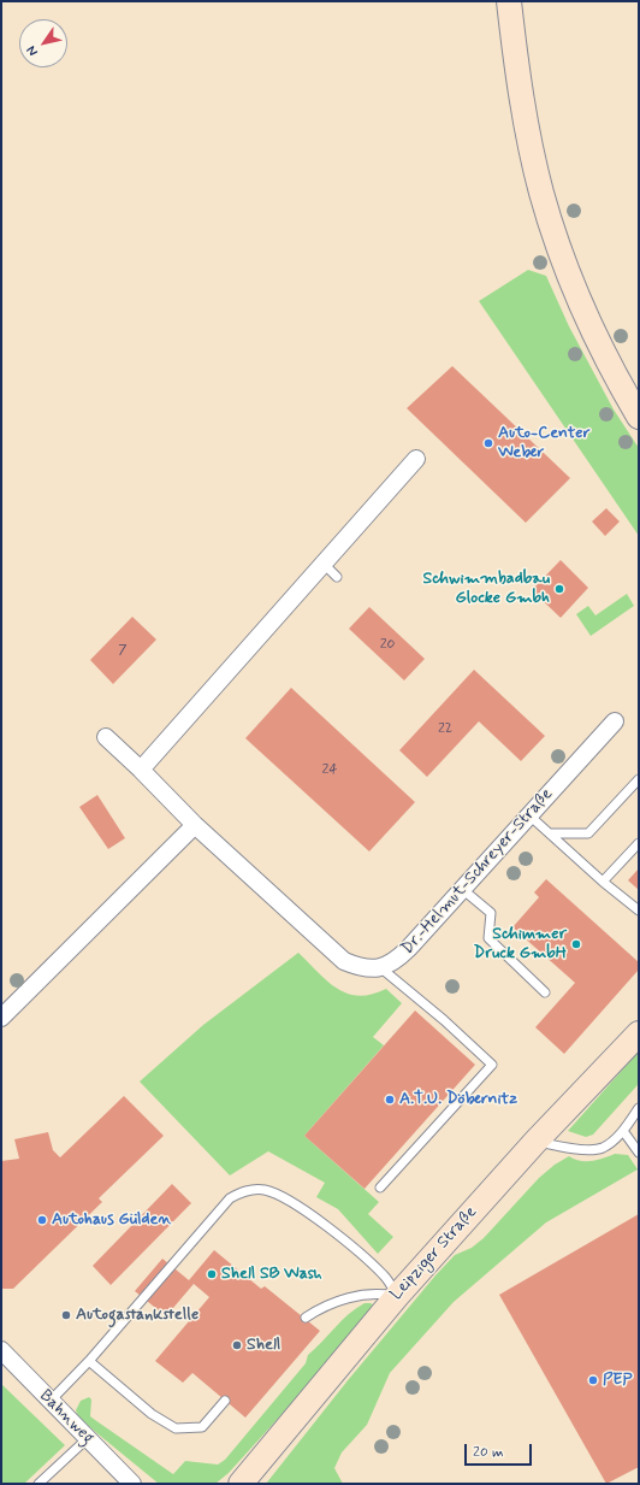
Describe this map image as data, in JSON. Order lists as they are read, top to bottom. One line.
{"streets":{"street":["Dr.-Helmut-Schreyer-Straße","Leipziger Straße","Bahnweg"]},"places":["Auto-Center Weber","Schwimmbadbau Glocke Gmbh","Schimmer Druck GmbH","A.T.U. Döbernitz","Autohaus Gülden","Shell SB Wash","Autogastankstelle","Shell","PEP"],"house_numbers":["20","7","22","24"],"scale_bar":"20 m","north":"bottom left"}
